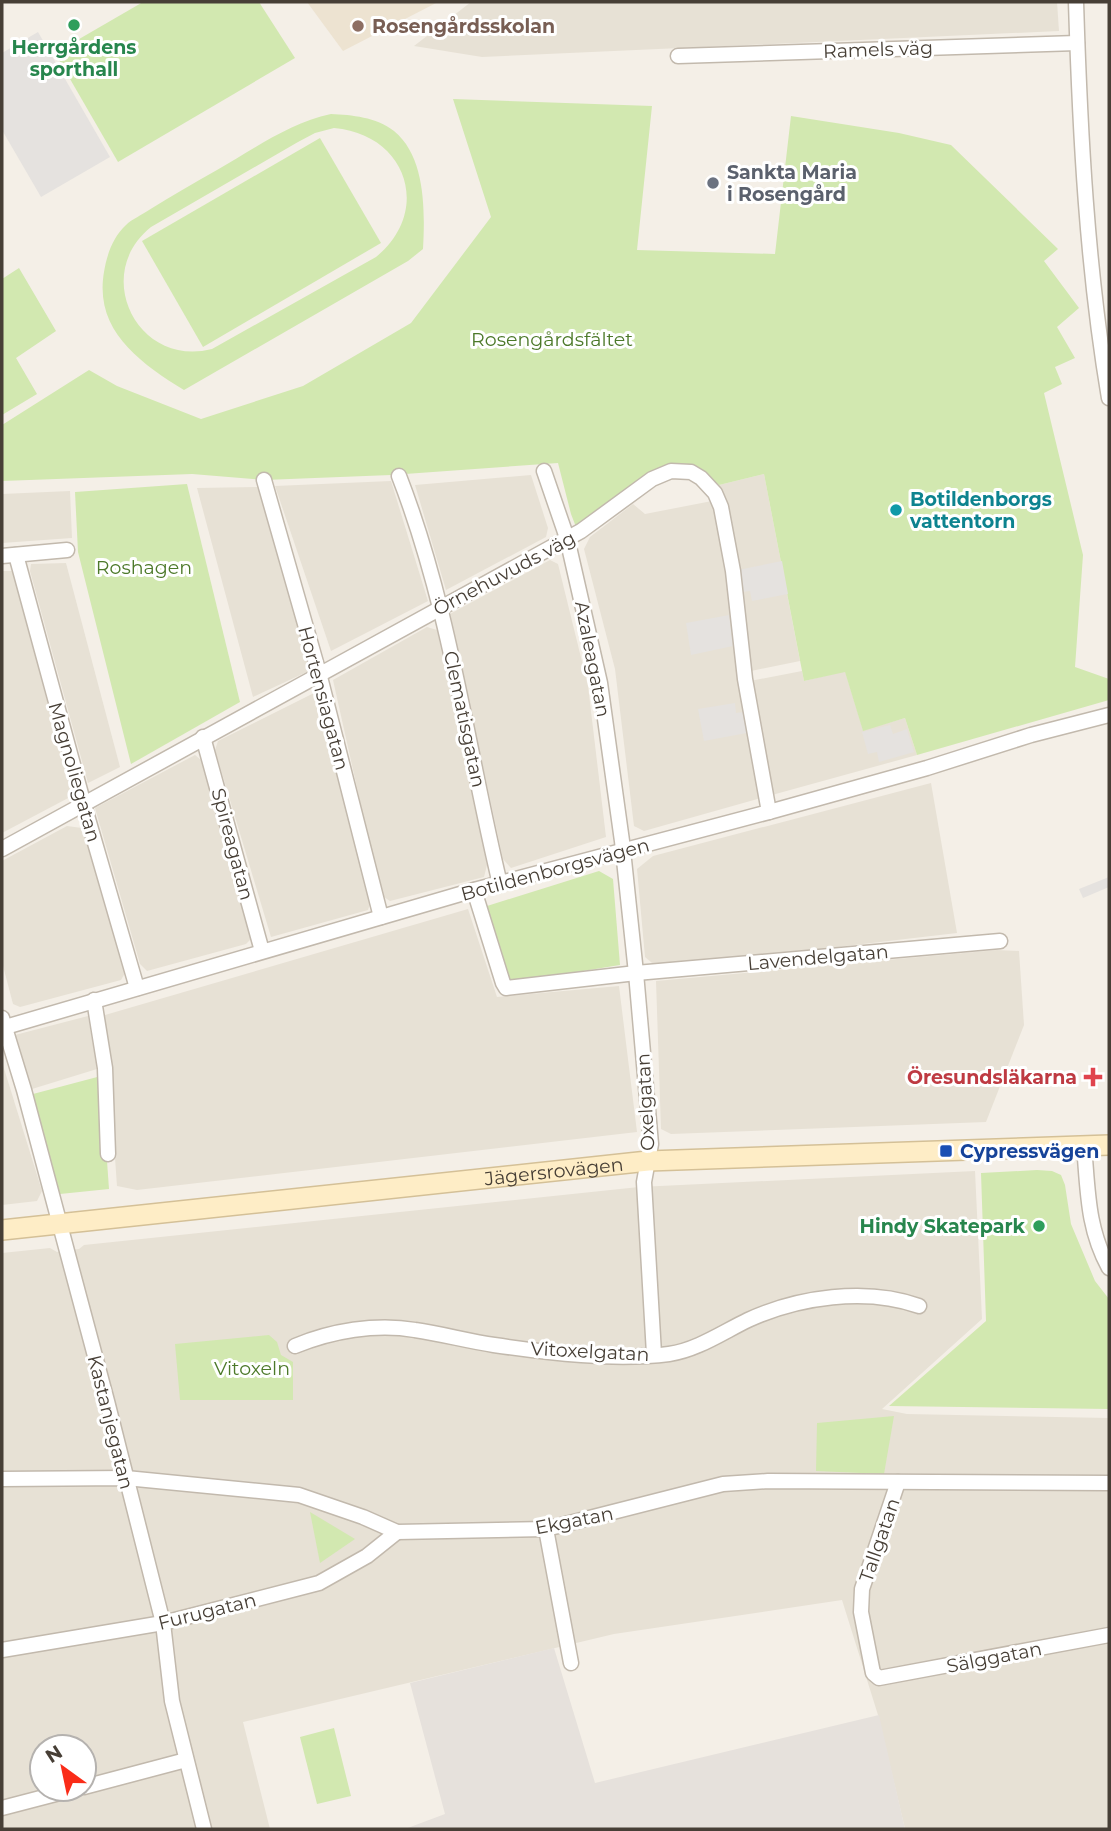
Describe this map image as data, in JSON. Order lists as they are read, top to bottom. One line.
{"streets":{"street":["Ramels väg","Örnehuvuds väg","Azaleagatan","Hortensiagatan","Clematisgatan","Magnoliegatan","Spireagatan","Botildenborgsvägen","Lavendelgatan","Oxelgatan","Jägersrovägen","Vitoxelgatan","Kastanjegatan","Ekgatan","Tallgatan","Furugatan","Sälggatan"]},"crossings":[["Örnehuvuds väg","Azaleagatan"],["Örnehuvuds väg","Hortensiagatan"],["Örnehuvuds väg","Clematisgatan"],["Örnehuvuds väg","Magnoliegatan"],["Örnehuvuds väg","Spireagatan"],["Örnehuvuds väg","Botildenborgsvägen"],["Azaleagatan","Botildenborgsvägen"],["Azaleagatan","Oxelgatan"],["Hortensiagatan","Botildenborgsvägen"],["Clematisgatan","Botildenborgsvägen"],["Magnoliegatan","Botildenborgsvägen"],["Spireagatan","Botildenborgsvägen"],["Botildenborgsvägen","Lavendelgatan"],["Botildenborgsvägen","Oxelgatan"],["Botildenborgsvägen","Kastanjegatan"],["Lavendelgatan","Oxelgatan"],["Oxelgatan","Jägersrovägen"],["Oxelgatan","Vitoxelgatan"],["Jägersrovägen","Kastanjegatan"],["Kastanjegatan","Ekgatan"],["Kastanjegatan","Furugatan"],["Ekgatan","Tallgatan"],["Ekgatan","Furugatan"],["Tallgatan","Sälggatan"]],"parks":["Rosengårdsfältet","Roshagen","Vitoxeln"],"places":{"other":["Herrgårdens sporthall","Rosengårdsskolan","Sankta Maria i Rosengård","Botildenborgs vattentorn","Hindy Skatepark"],"health":["Öresundsläkarna"],"transit":["Cypressvägen"]},"north":"top left"}
